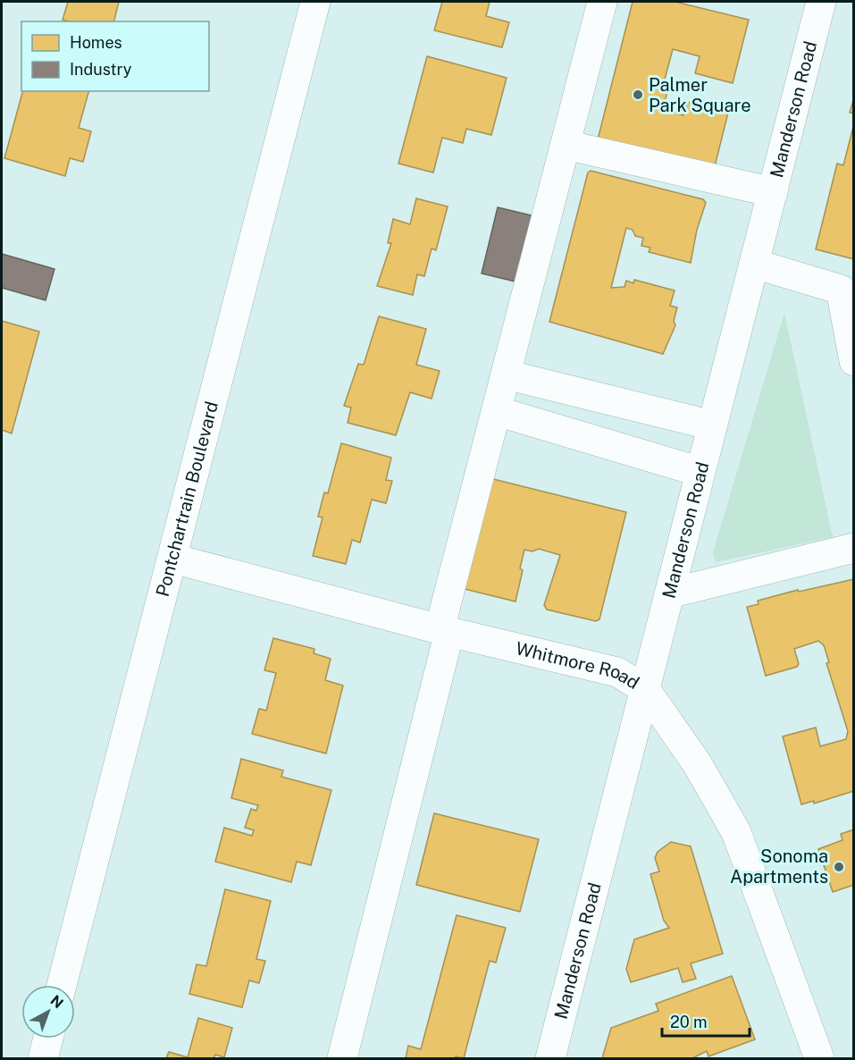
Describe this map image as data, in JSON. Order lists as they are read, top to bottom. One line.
{"streets":{"street":["Manderson Road","Pontchartrain Boulevard","Whitmore Road"]},"crossings":[["Manderson Road","Whitmore Road"],["Pontchartrain Boulevard","Whitmore Road"]],"places":["Palmer Park Square","Sonoma Apartments"],"legend":["Homes","Industry"],"scale_bar":"20 m","north":"top right"}
